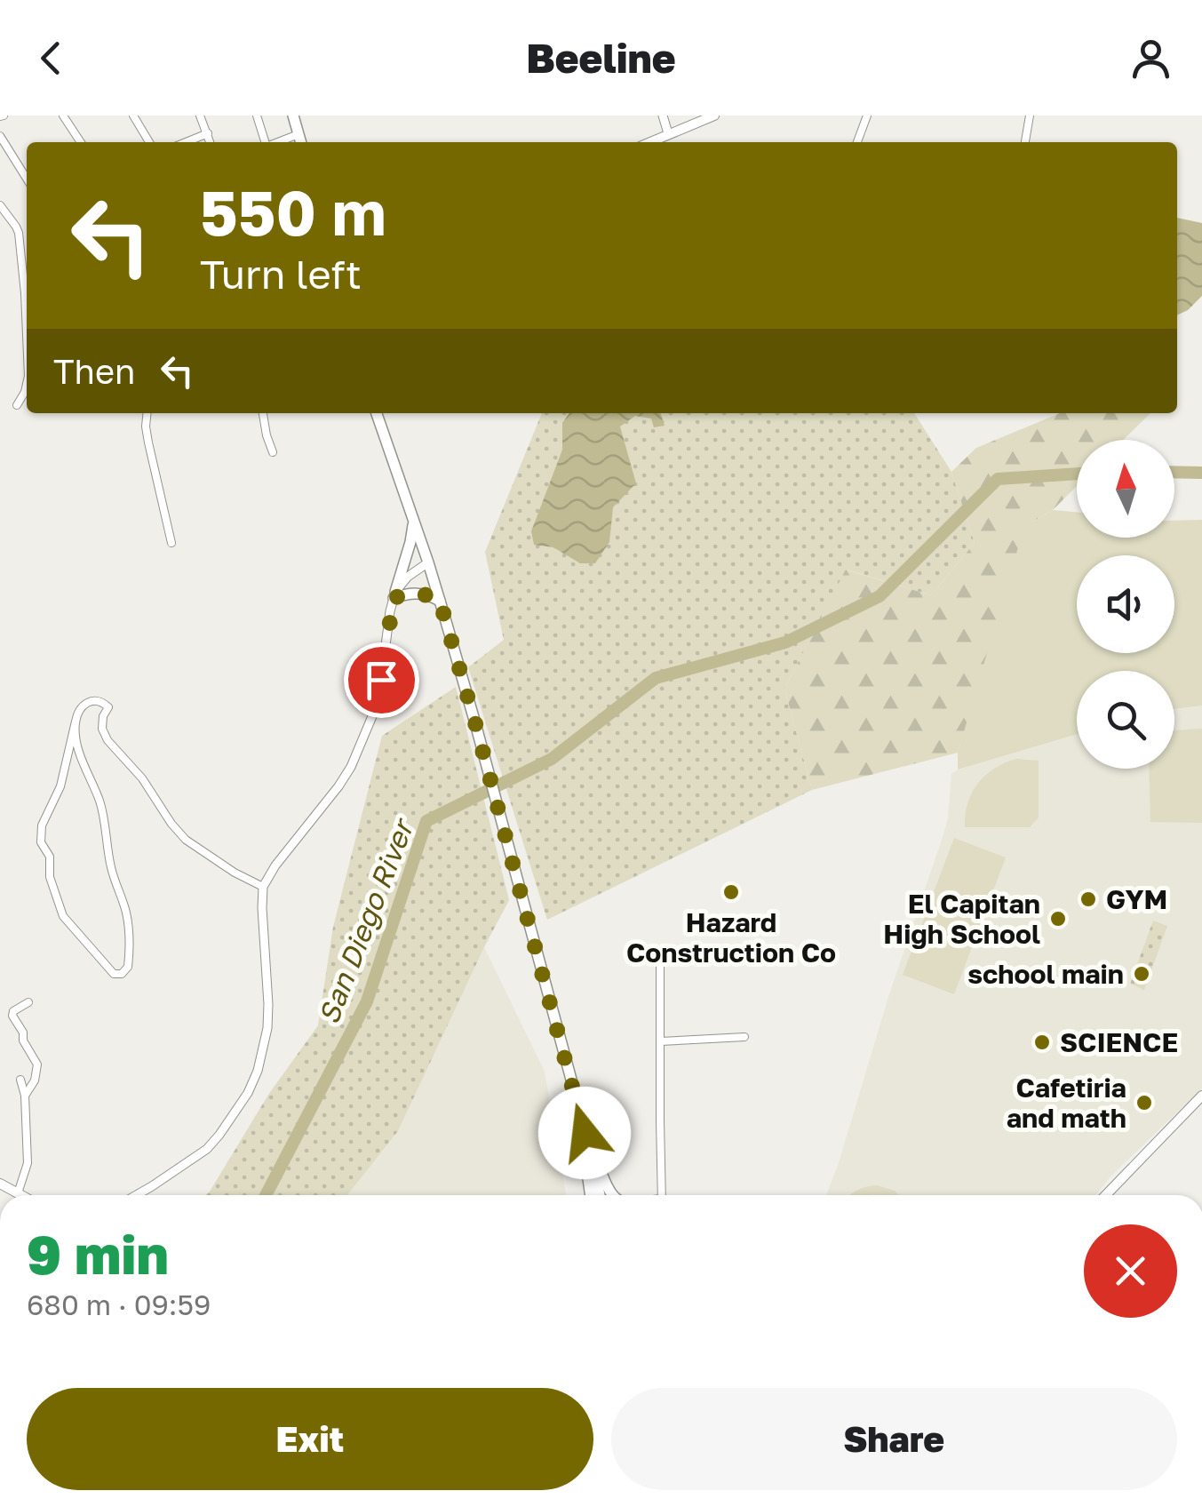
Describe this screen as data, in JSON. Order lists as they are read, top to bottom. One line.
{"water":["San Diego River"],"places":["Hazard Construction Co","GYM","El Capitan High School","school main","SCIENCE","Cafetiria and math"],"north":"top","page":{"header":"Beeline","turn":["550 m","Turn left"],"then":"Then","heading":["9 min","680 m · 09:59"],"buttons":["Exit","Share"]}}
